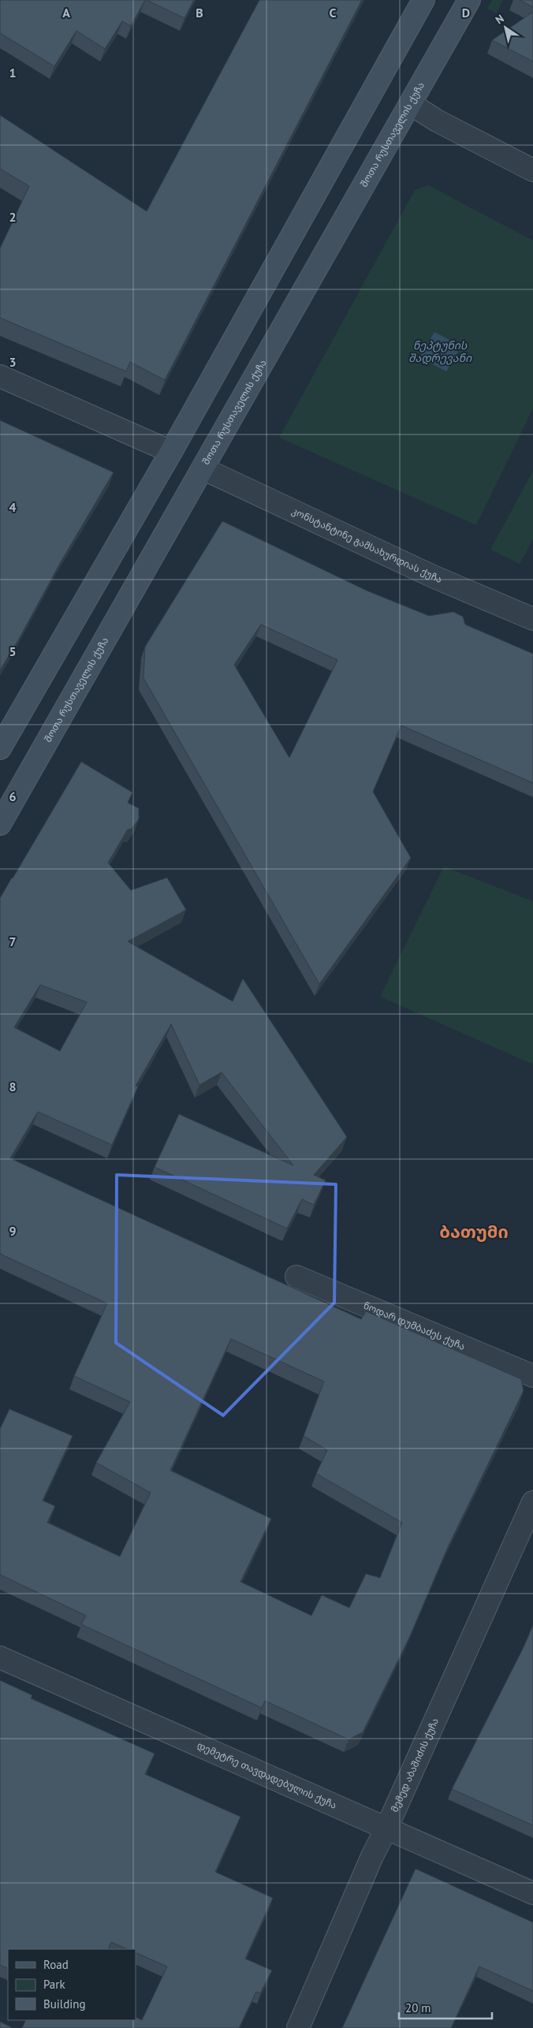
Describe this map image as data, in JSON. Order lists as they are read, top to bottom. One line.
{"streets":{"main road":["შოთა რუსთაველის ქუჩა"],"street":["კონსტანტინე გამსახურდიას ქუჩა","ნოდარ დუმბაძეს ქუჩა","მემედ აბაშიძის ქუჩა","დემეტრე თავდადებულის ქუჩა"]},"crossings":[["შოთა რუსთაველის ქუჩა","კონსტანტინე გამსახურდიას ქუჩა"],["მემედ აბაშიძის ქუჩა","დემეტრე თავდადებულის ქუჩა"]],"districts":["ბათუმი"],"water":["ნეპტუნის შადრევანი"],"legend":["Road","Park","Building"],"scale_bar":"20 m","north":"top left","grid":{"columns":["A","B","C","D"],"rows":["1","2","3","4","5","6","7","8","9"]}}
